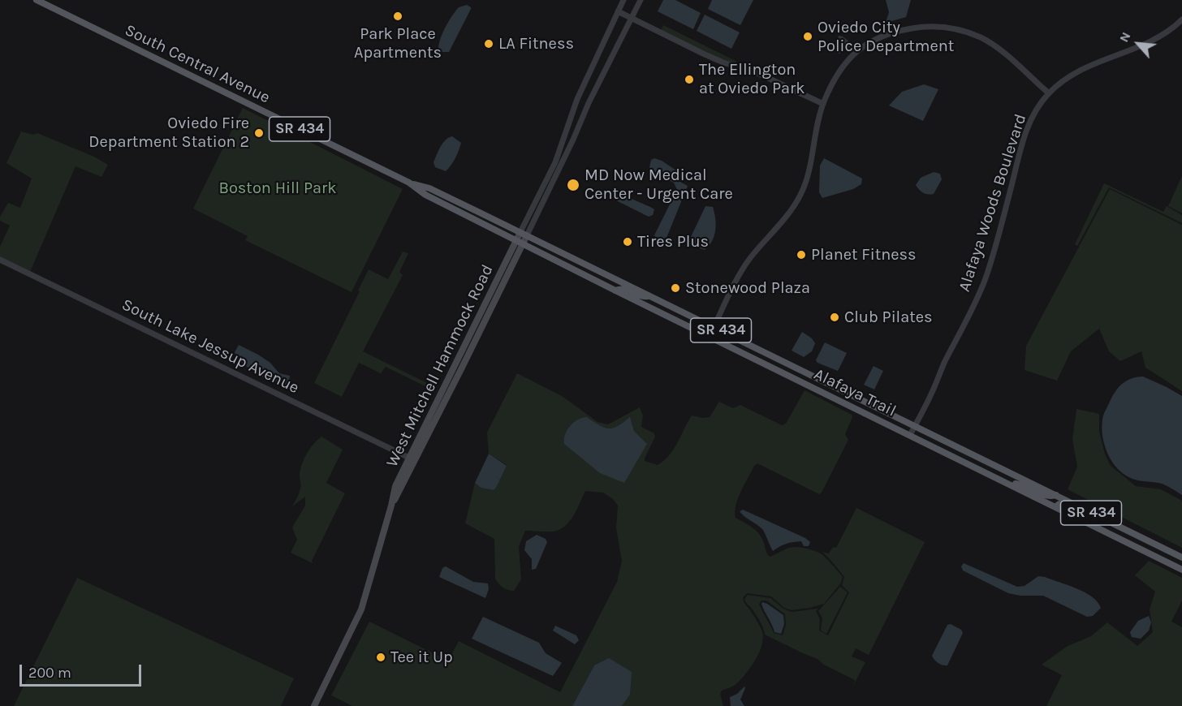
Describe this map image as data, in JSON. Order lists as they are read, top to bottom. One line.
{"streets":{"main road":["South Central Avenue","SR 434","West Mitchell Hammock Road","Alafaya Trail"],"street":["Alafaya Woods Boulevard","South Lake Jessup Avenue"]},"crossings":[["South Central Avenue","West Mitchell Hammock Road"],["South Central Avenue","Alafaya Trail"],["Alafaya Woods Boulevard","Alafaya Trail"],["South Lake Jessup Avenue","West Mitchell Hammock Road"],["West Mitchell Hammock Road","Alafaya Trail"]],"parks":["Boston Hill Park"],"places":["Park Place Apartments","Oviedo City Police Department","LA Fitness","The Ellington at Oviedo Park","Oviedo Fire Department Station 2","MD Now Medical Center - Urgent Care","Tires Plus","Planet Fitness","Stonewood Plaza","Club Pilates","Tee it Up"],"scale_bar":"200 m","north":"top left"}
